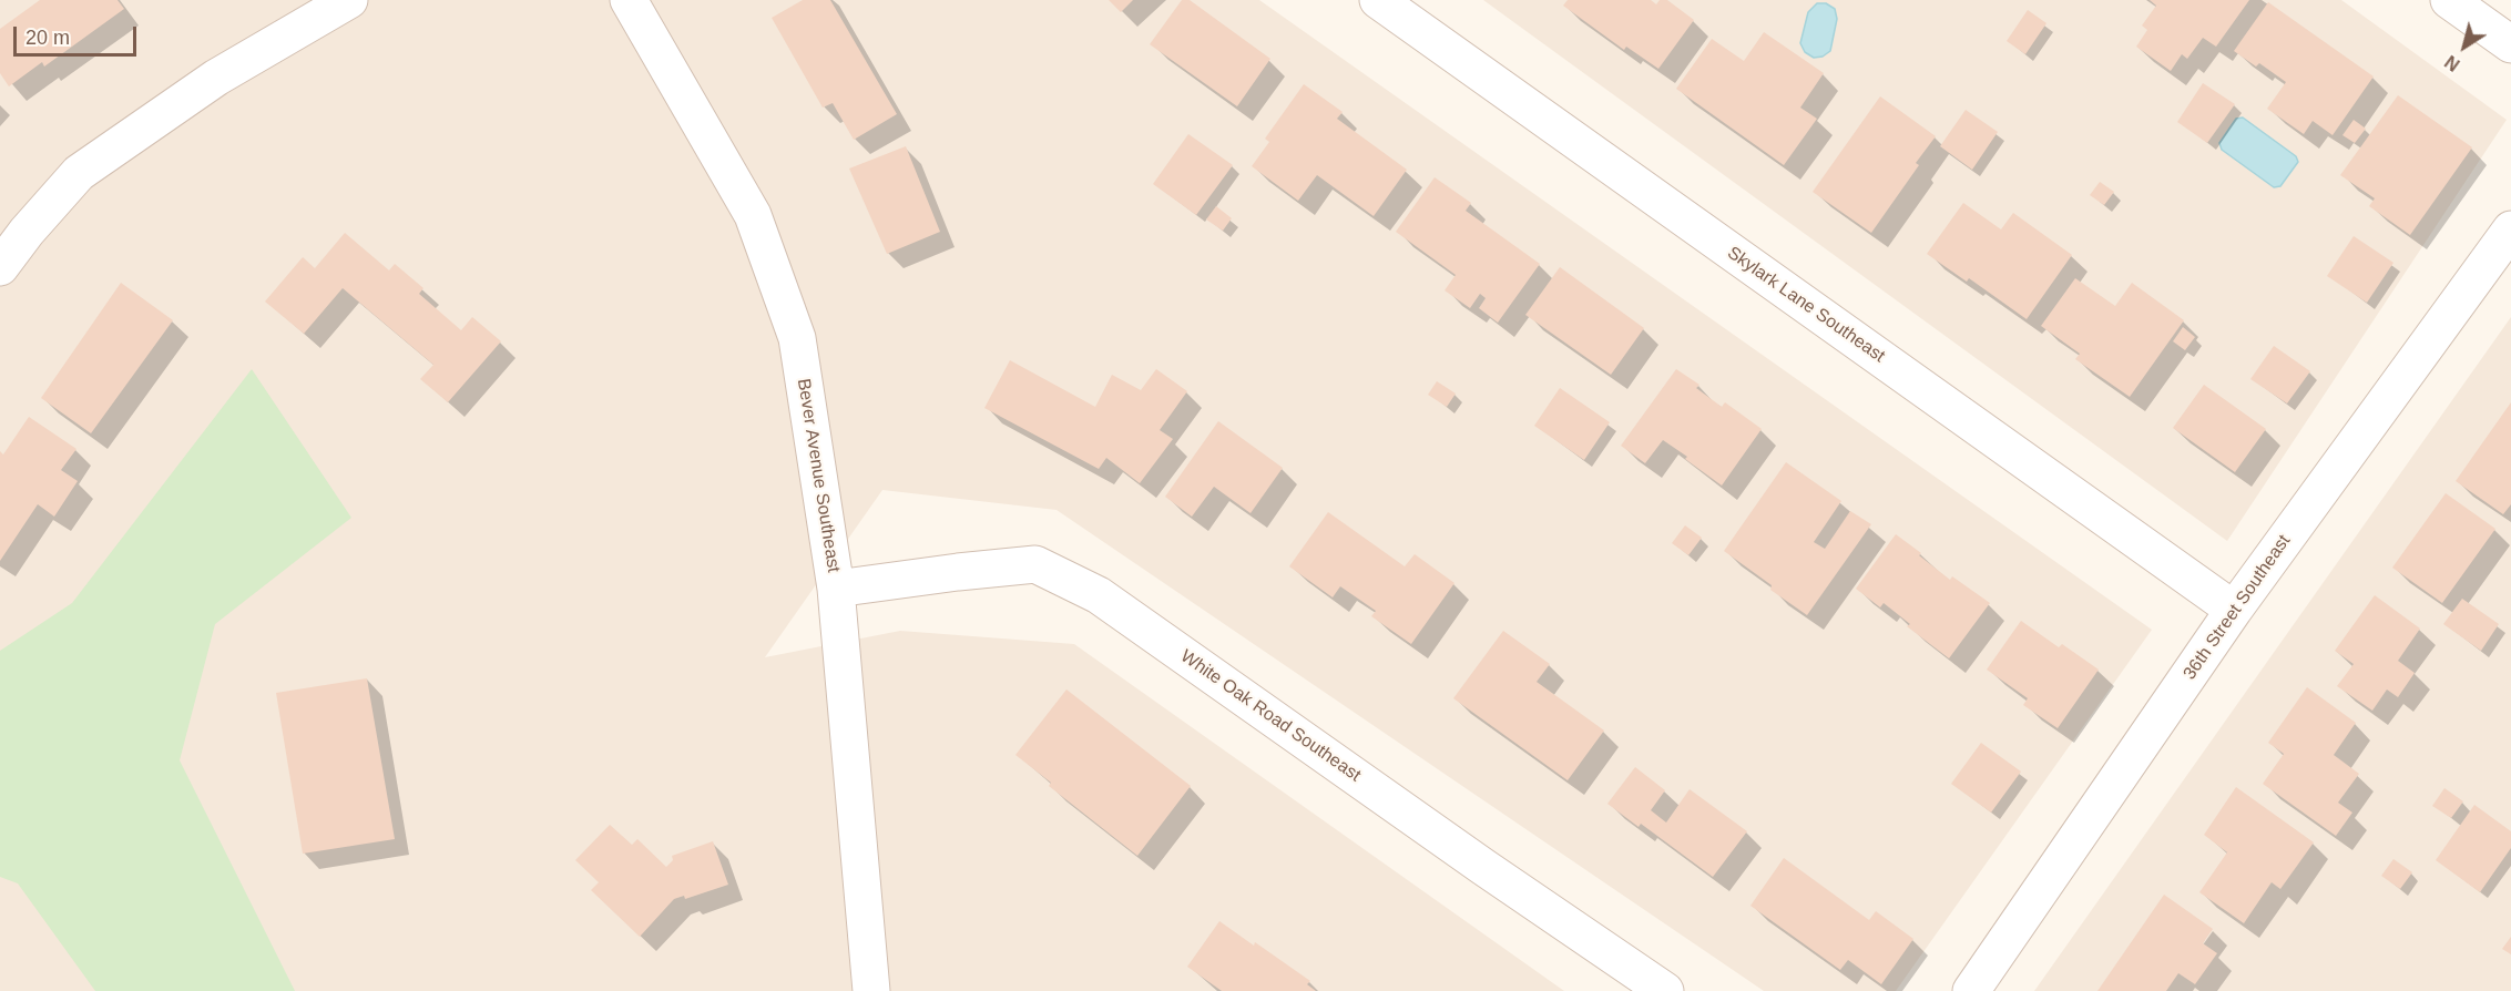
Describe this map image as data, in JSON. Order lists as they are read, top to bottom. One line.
{"streets":{"street":["Skylark Lane Southeast","Bever Avenue Southeast","36th Street Southeast","White Oak Road Southeast"]},"crossings":[["Skylark Lane Southeast","36th Street Southeast"],["Bever Avenue Southeast","White Oak Road Southeast"]],"scale_bar":"20 m","north":"bottom left"}
